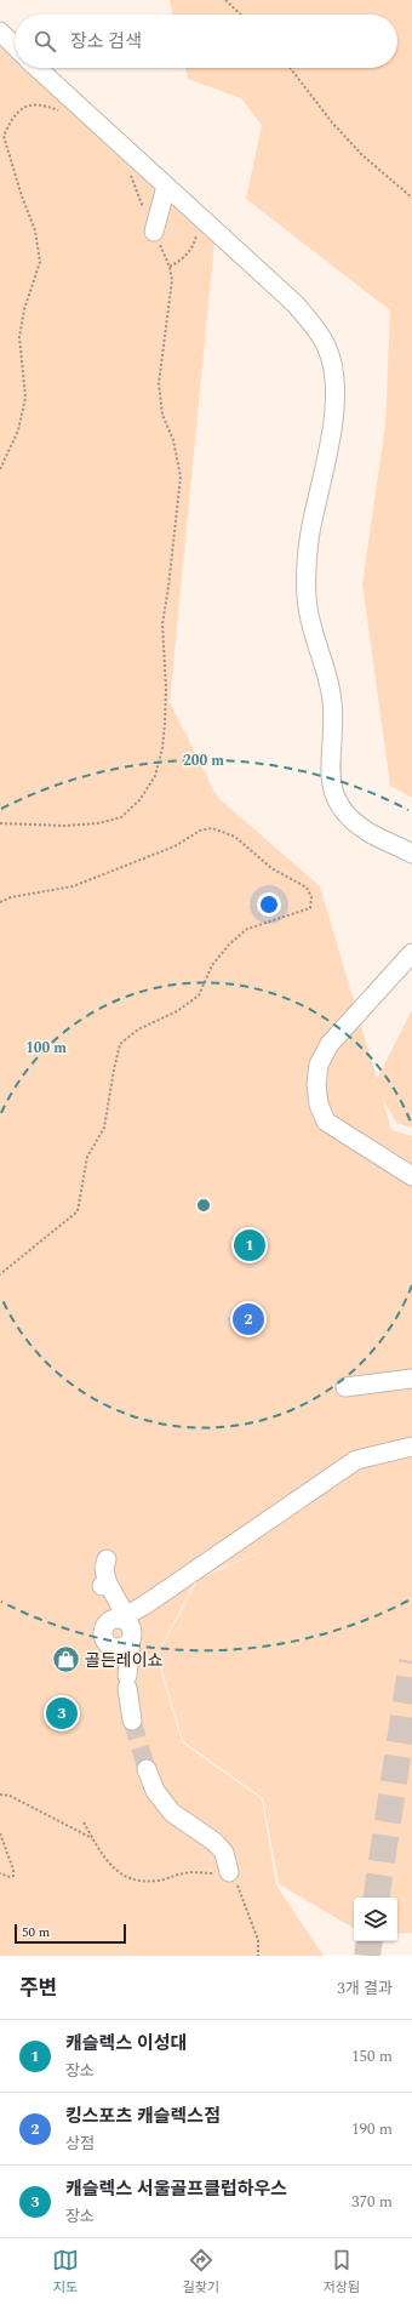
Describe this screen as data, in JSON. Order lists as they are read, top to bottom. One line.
{"places":{"shop":["골든레이쇼"]},"scale_bar":"50 m","page":{"search":"장소 검색","pins":["1","2","3"],"scale":"50 m","heading":["주변","3개 결과"],"list":[{"mark":"1","name":"캐슬렉스 이성대","note":"장소","value":"150 m"},{"mark":"2","name":"킹스포츠 캐슬렉스점","note":"상점","value":"190 m"},{"mark":"3","name":"캐슬렉스 서울골프클럽하우스","note":"장소","value":"370 m"}],"nav":["지도","길찾기","저장됨"]},"rings":["200 m","100 m"]}
